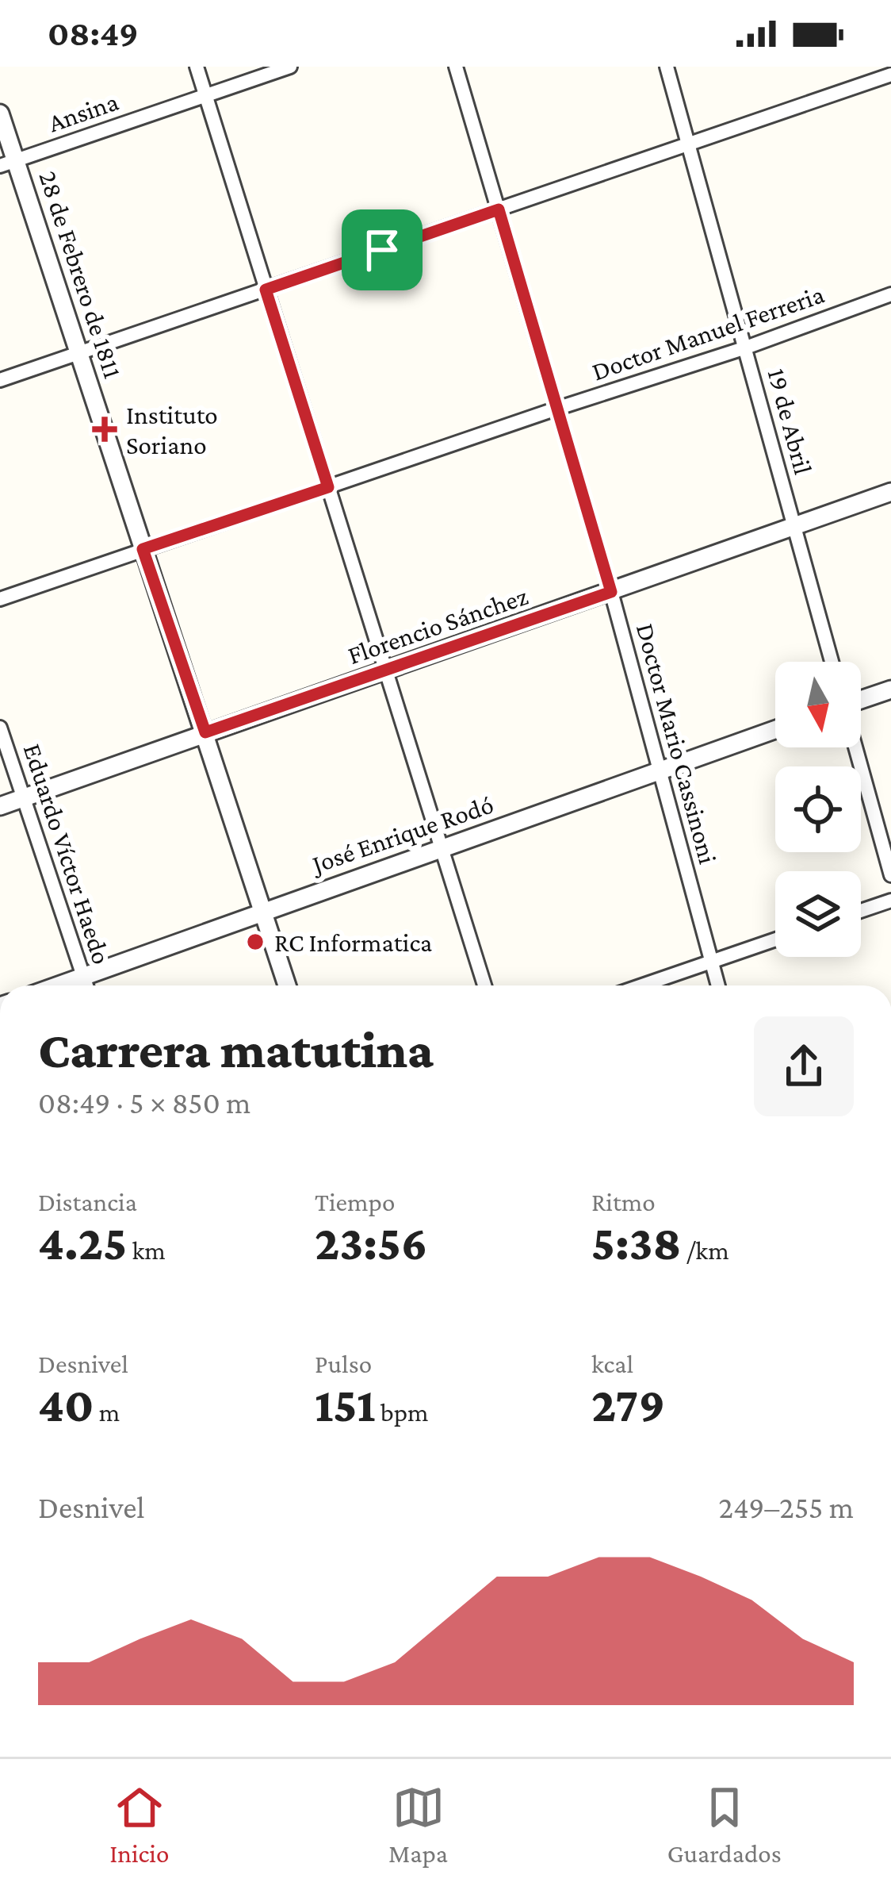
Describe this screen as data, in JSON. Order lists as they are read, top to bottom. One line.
{"streets":{"street":["Ansina","28 de Febrero de 1811","Doctor Manuel Ferreria","19 de Abril","Florencio Sánchez","Doctor Mario Cassinoni","José Enrique Rodó","Eduardo Víctor Haedo"]},"crossings":[["Ansina","28 de Febrero de 1811"],["28 de Febrero de 1811","Doctor Manuel Ferreria"],["28 de Febrero de 1811","Florencio Sánchez"],["28 de Febrero de 1811","José Enrique Rodó"],["Doctor Manuel Ferreria","19 de Abril"],["Doctor Manuel Ferreria","Doctor Mario Cassinoni"],["19 de Abril","Florencio Sánchez"],["Florencio Sánchez","Doctor Mario Cassinoni"],["Florencio Sánchez","Eduardo Víctor Haedo"],["Doctor Mario Cassinoni","José Enrique Rodó"],["José Enrique Rodó","Eduardo Víctor Haedo"]],"places":{"health":["Instituto Soriano"],"other":["RC Informatica"]},"north":"bottom","page":{"status":"08:49","heading":["Carrera matutina","08:49 · 5 × 850 m"],"stats":[["Distancia","4.25 km"],["Tiempo","23:56"],["Ritmo","5:38 /km"],["Desnivel","40 m"],["Pulso","151 bpm"],["kcal","279"]],"chart":["Desnivel","249–255 m"],"tabs":["Inicio","Mapa","Guardados"]}}
